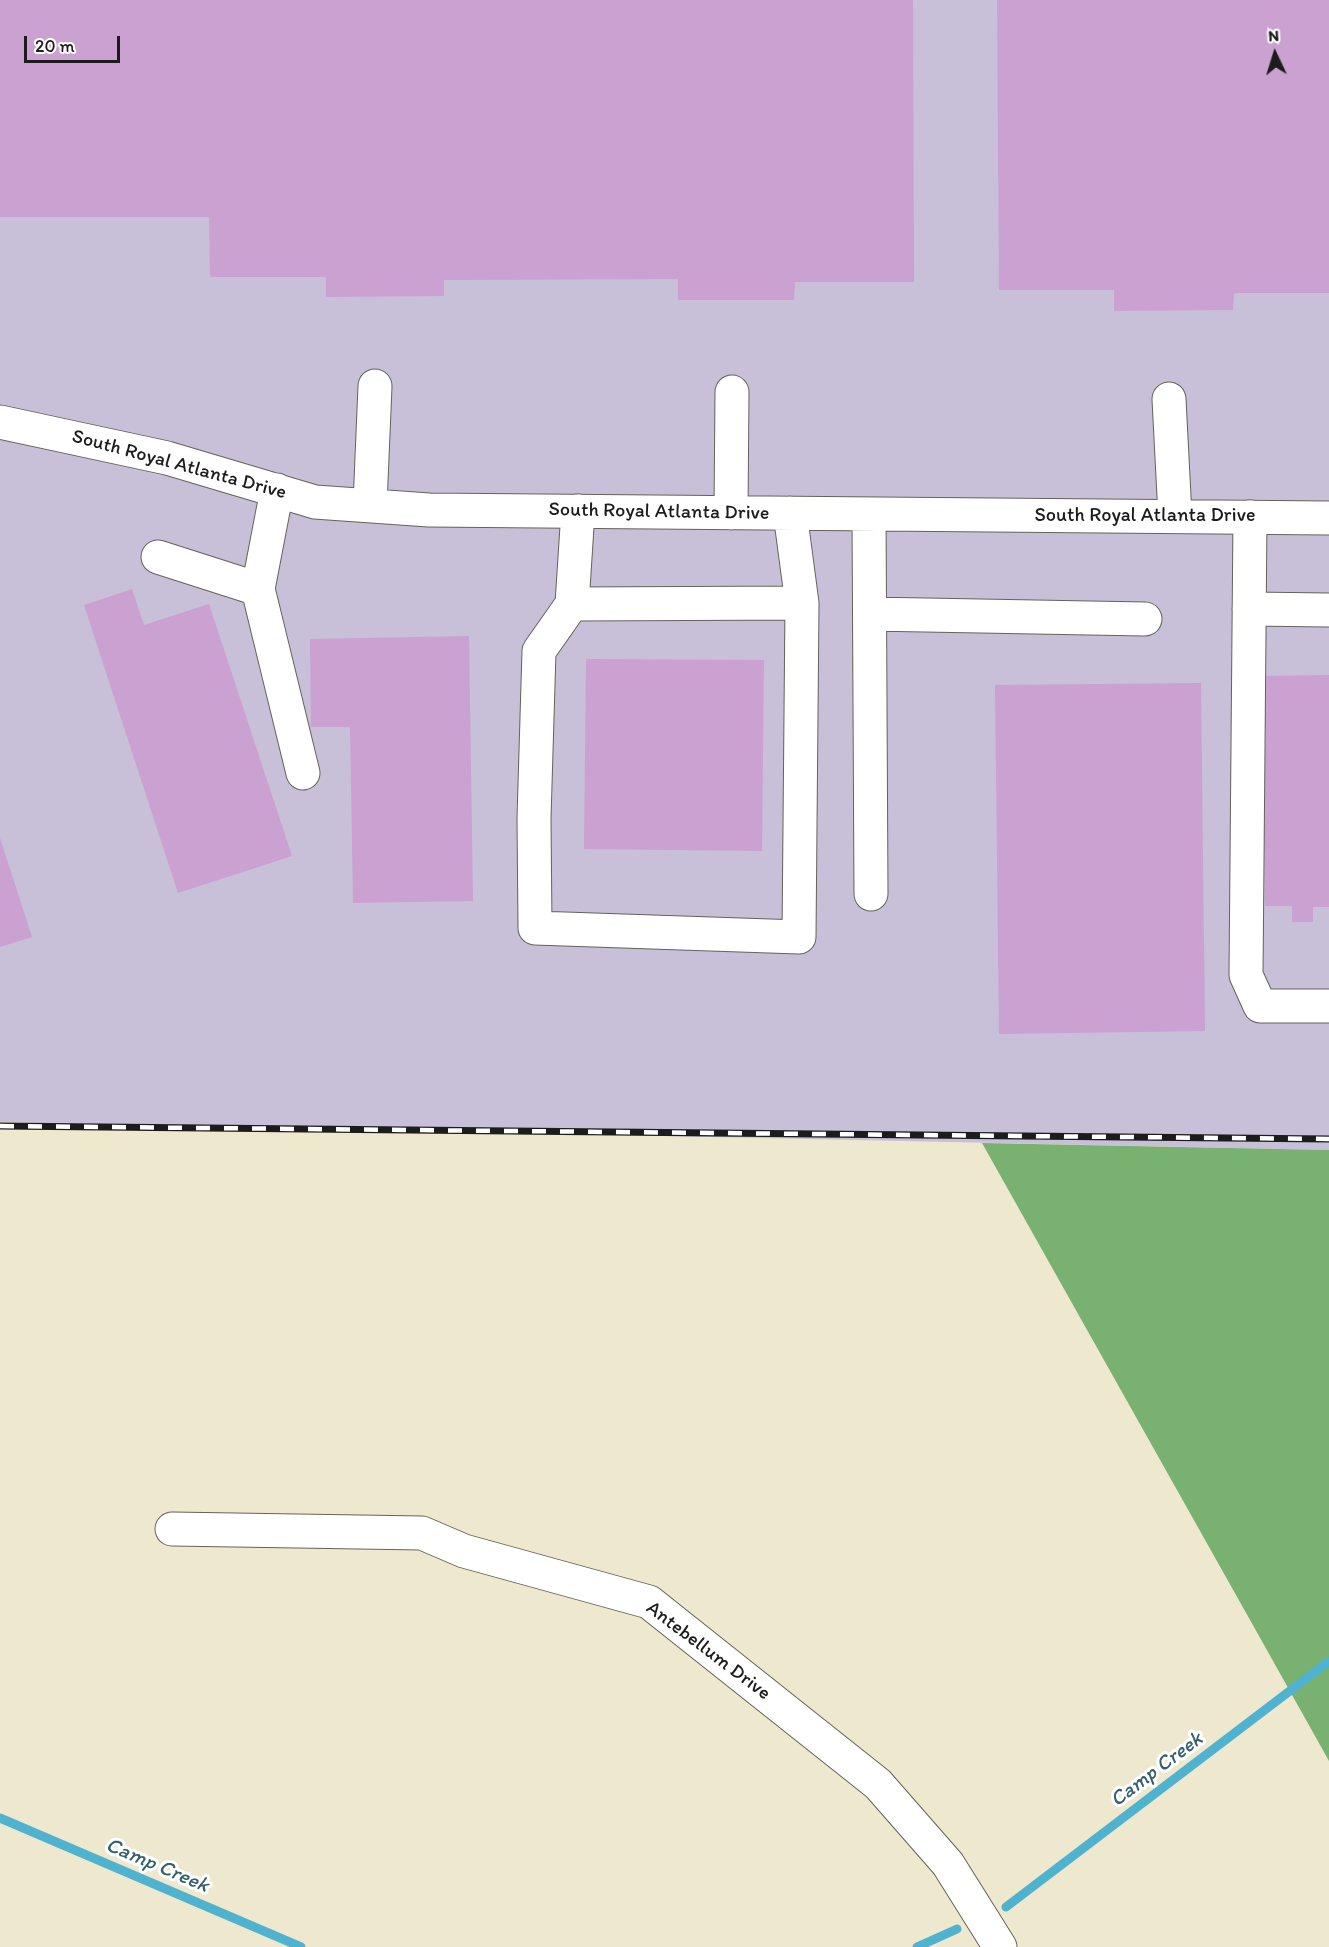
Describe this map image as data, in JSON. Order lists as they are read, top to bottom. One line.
{"streets":{"street":["South Royal Atlanta Drive","Antebellum Drive"]},"water":["Camp Creek"],"scale_bar":"20 m","north":"top"}
